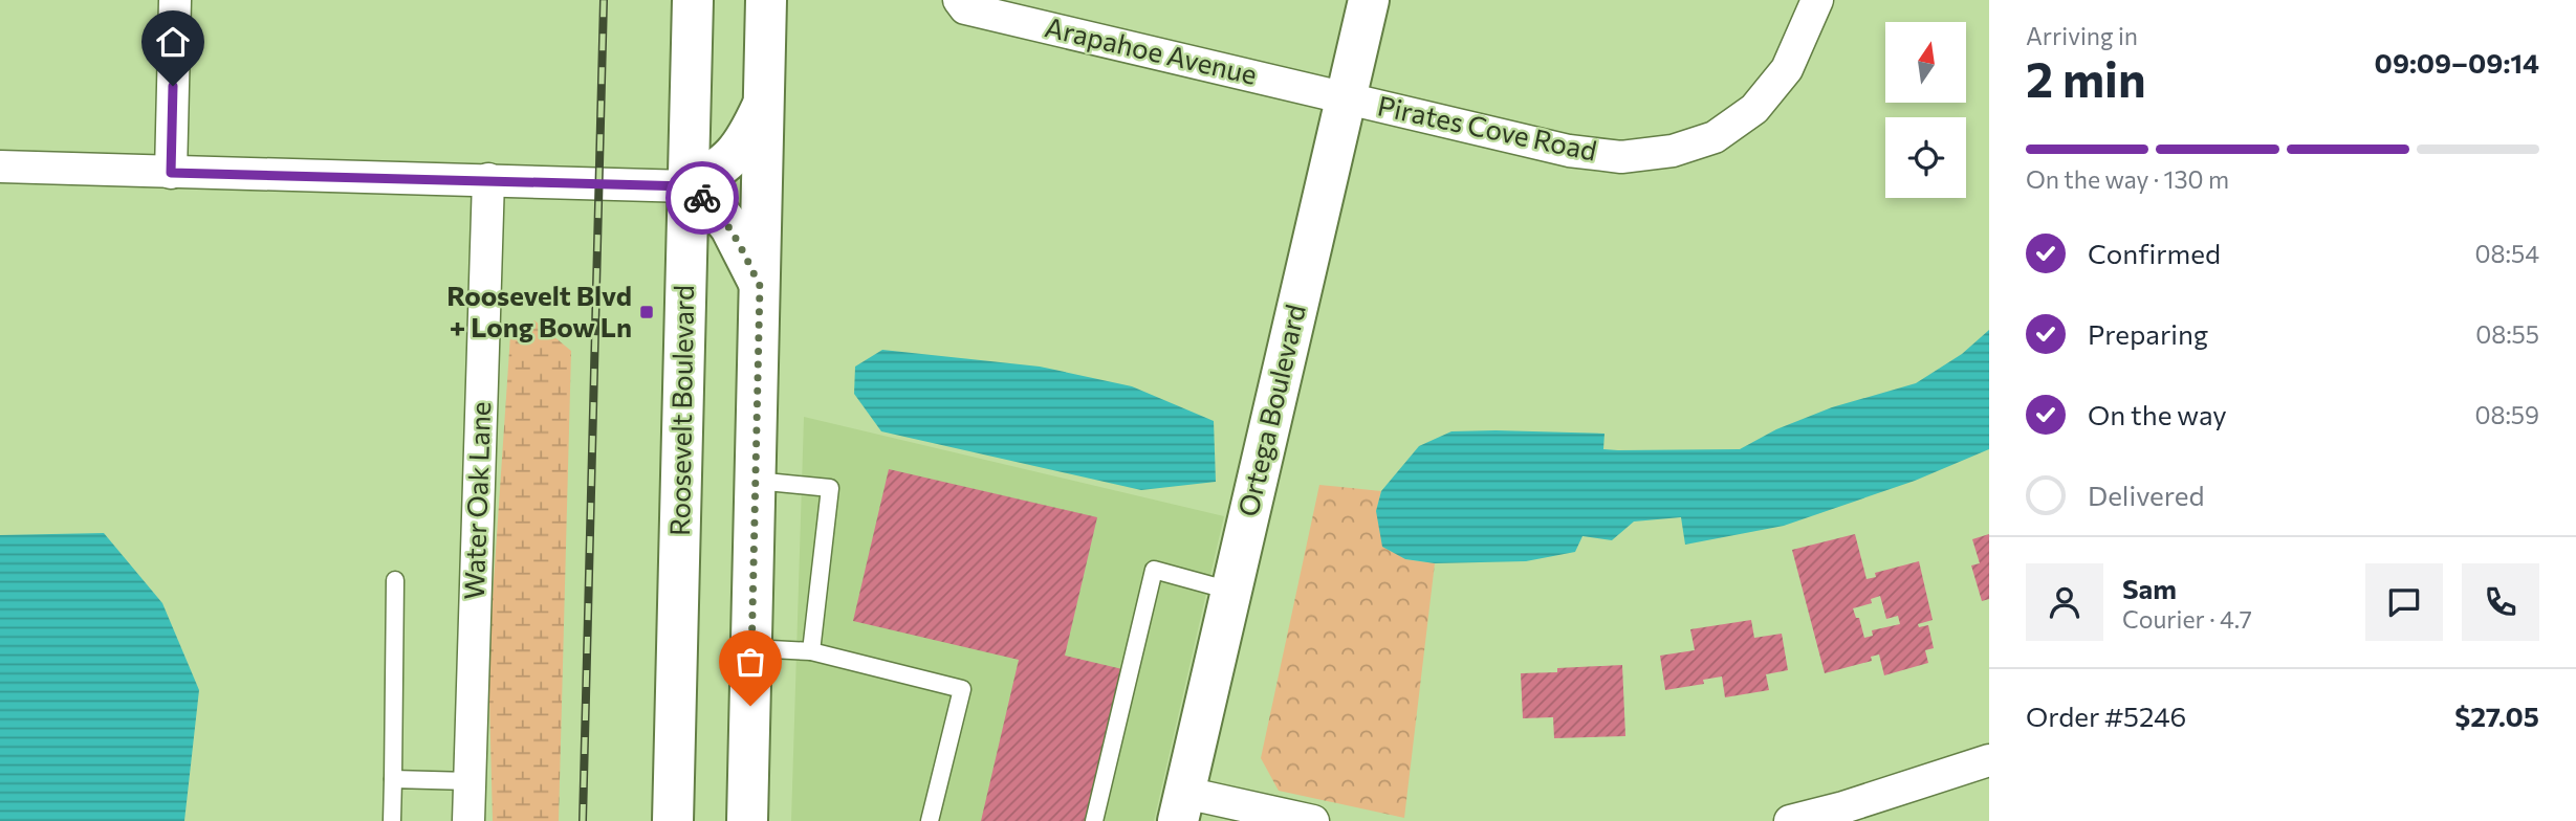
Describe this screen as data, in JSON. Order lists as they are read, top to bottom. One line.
{"streets":{"main road":["Roosevelt Boulevard","Ortega Boulevard"],"street":["Arapahoe Avenue","Pirates Cove Road","Water Oak Lane"]},"crossings":[["Arapahoe Avenue","Pirates Cove Road"],["Arapahoe Avenue","Ortega Boulevard"],["Pirates Cove Road","Ortega Boulevard"]],"places":{"transit":["Roosevelt Blvd + Long Bow Ln"]},"north":"top","page":{"heading":["2 min","Arriving in","09:09–09:14"],"panel":["Sam","Courier · 4.7","Order #5246","$27.05"],"bar":"On the way · 130 m","list":[["Confirmed","08:54"],["Preparing","08:55"],["On the way","08:59"],"Delivered"]}}
